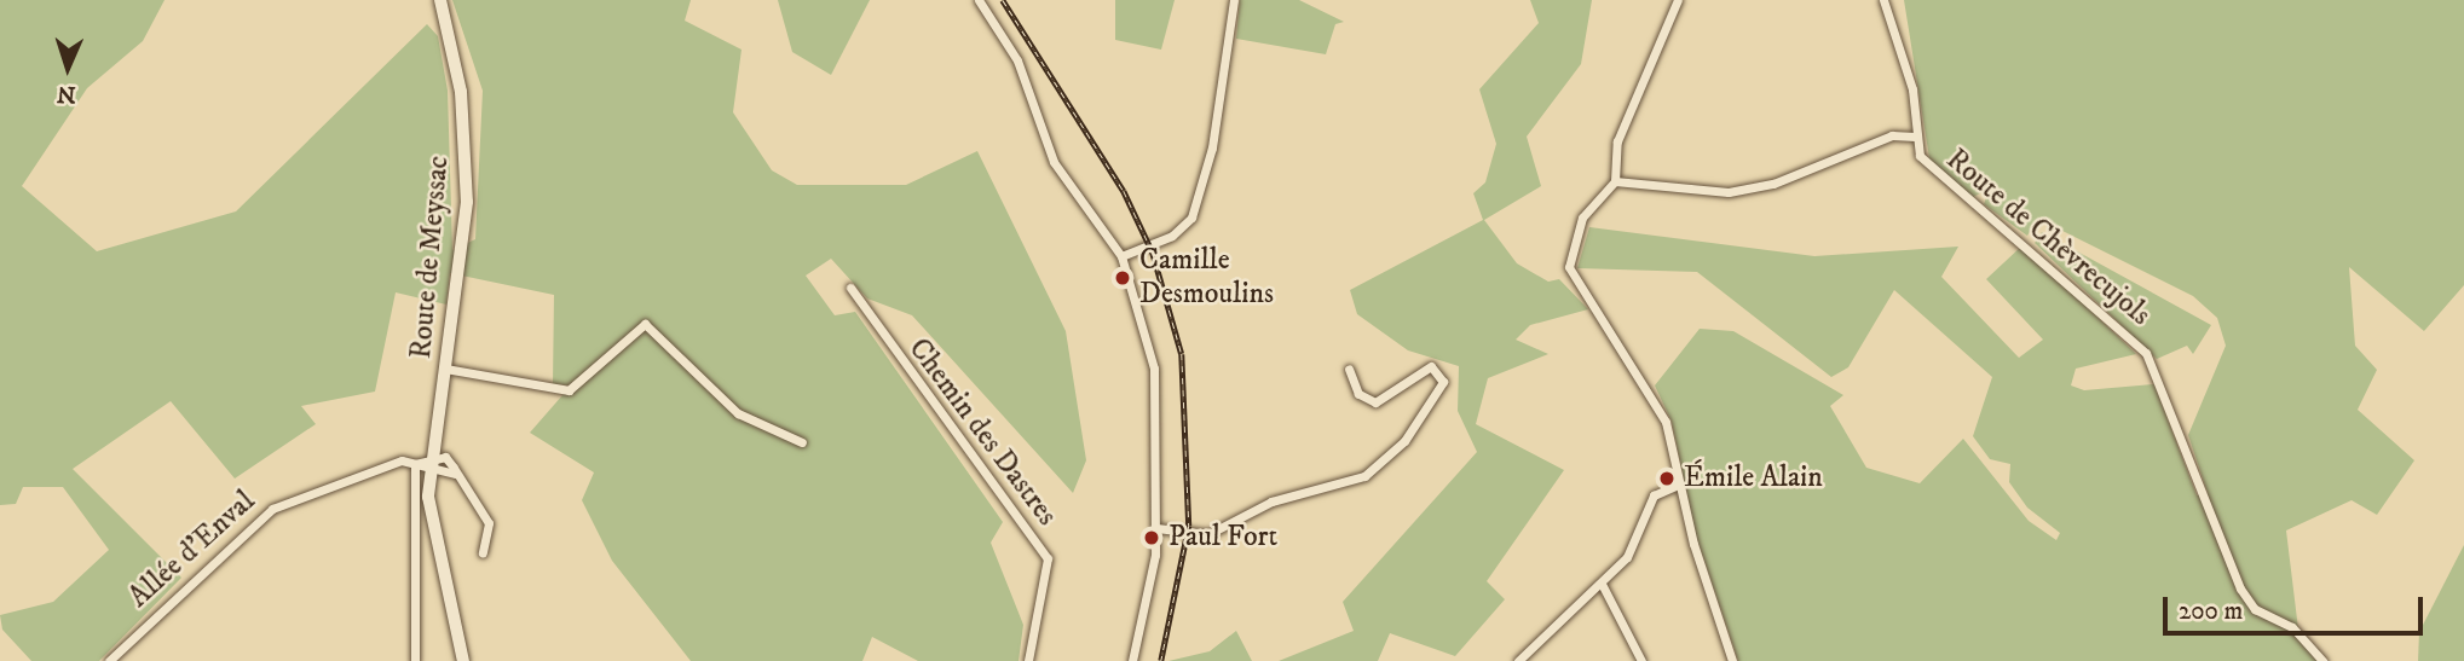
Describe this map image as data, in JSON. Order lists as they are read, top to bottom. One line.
{"streets":{"main road":["Route de Meyssac"],"street":["Route de Chèvrecujols","Chemin des Dastres","Allée d'Enval"]},"places":["Camille Desmoulins","Émile Alain","Paul Fort"],"scale_bar":"200 m","north":"bottom"}
